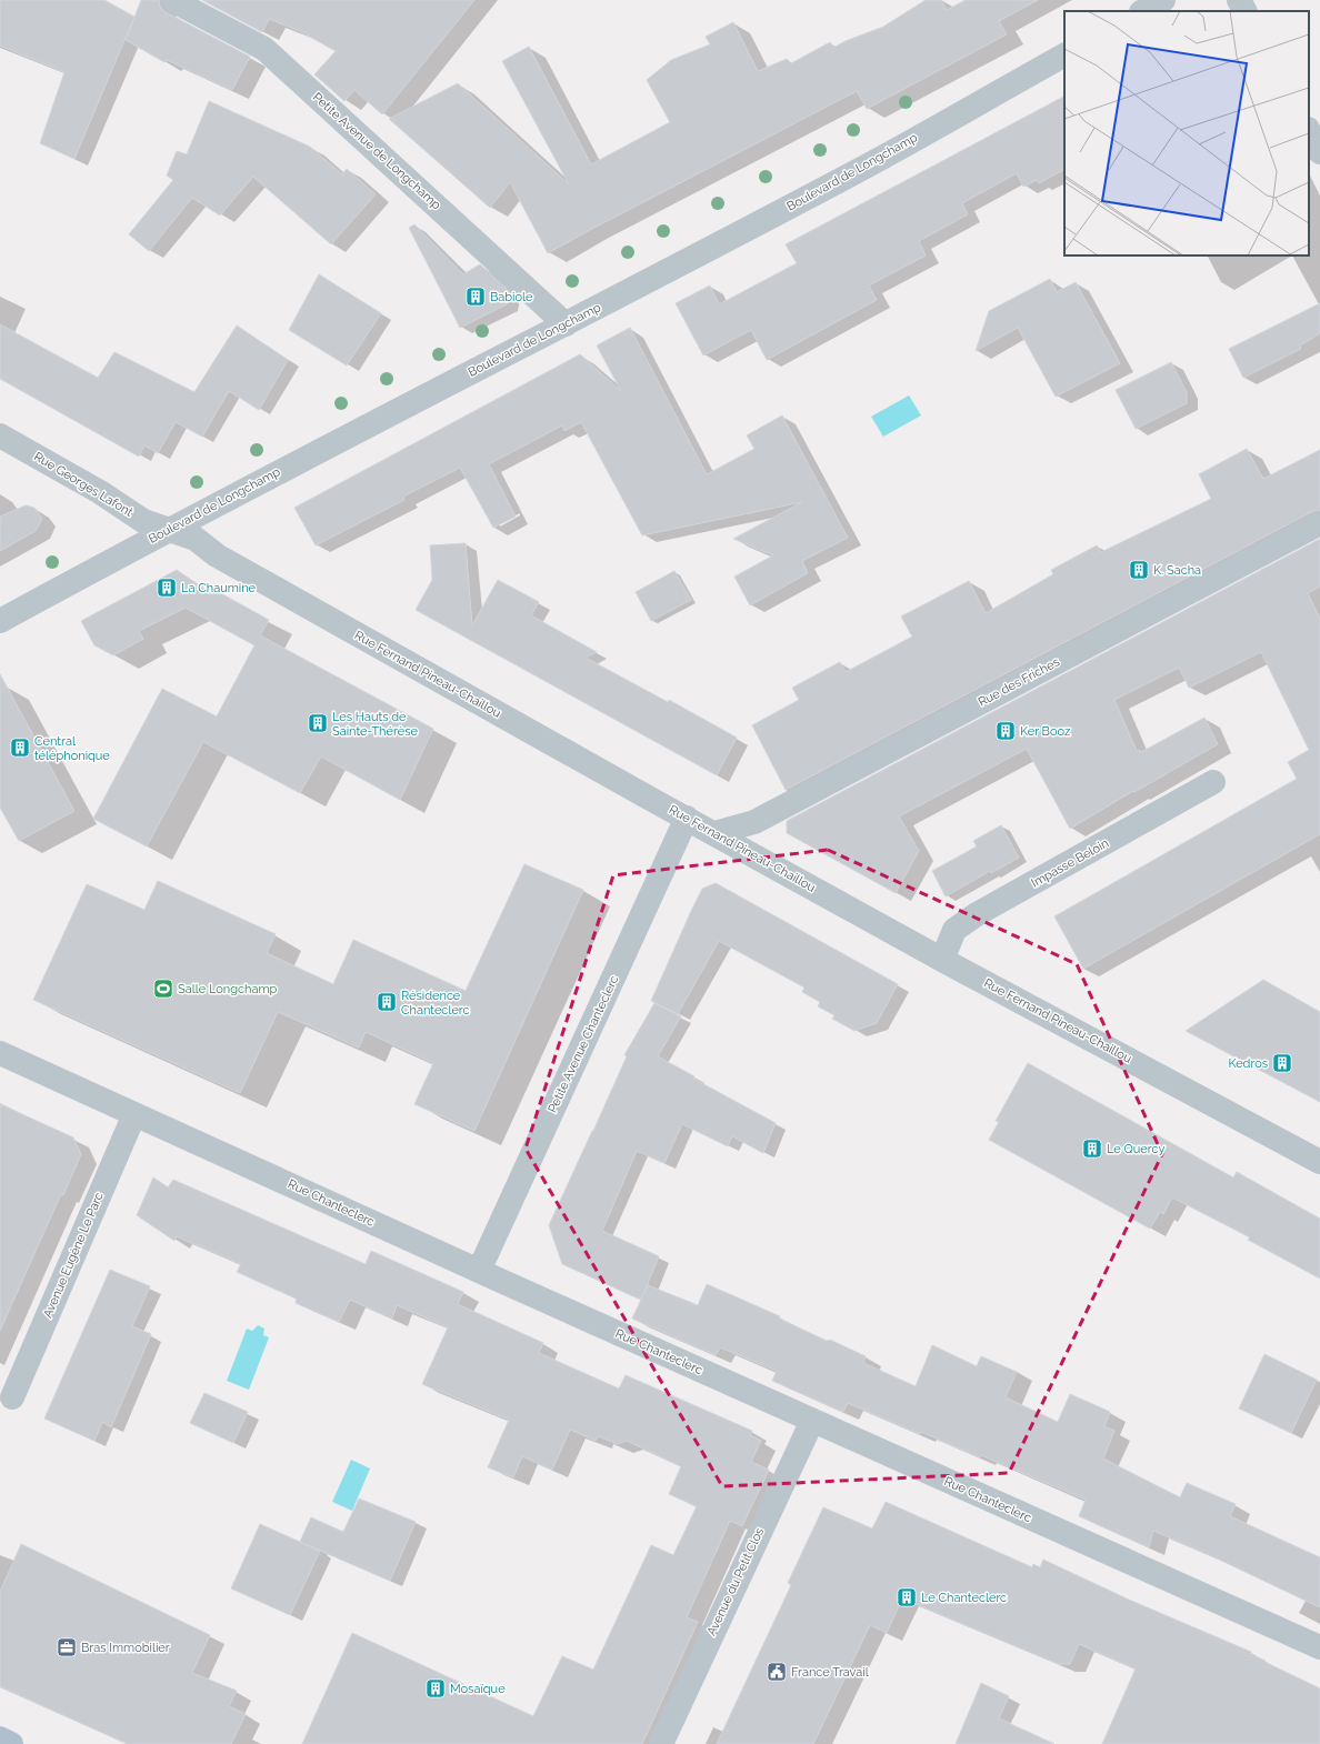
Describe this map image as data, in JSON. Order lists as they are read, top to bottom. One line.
{"streets":{"street":["Petite Avenue de Longchamp","Boulevard de Longchamp","Rue Georges Lafont","Rue Fernand Pineau-Chaillou","Rue des Friches","Impasse Beloin","Petite Avenue Chanteclerc","Rue Chanteclerc","Avenue Eugène Le Parc","Avenue du Petit Clos"]},"crossings":[["Petite Avenue de Longchamp","Boulevard de Longchamp"],["Boulevard de Longchamp","Rue Georges Lafont"],["Boulevard de Longchamp","Rue Fernand Pineau-Chaillou"],["Rue Georges Lafont","Rue Fernand Pineau-Chaillou"],["Rue Fernand Pineau-Chaillou","Rue des Friches"],["Rue Fernand Pineau-Chaillou","Impasse Beloin"],["Rue Fernand Pineau-Chaillou","Petite Avenue Chanteclerc"],["Petite Avenue Chanteclerc","Rue Chanteclerc"],["Rue Chanteclerc","Avenue Eugène Le Parc"],["Rue Chanteclerc","Avenue du Petit Clos"]],"places":{"building":["Babiole","K. Sacha","La Chaumine","Les Hauts de Sainte-Thérèse","Ker Booz","Central téléphonique","Résidence Chanteclerc","Kedros","Le Quercy","Le Chanteclerc","Mosaïque"],"sports":["Salle Longchamp"],"office":["Bras Immobilier"],"public building":["France Travail"]}}
